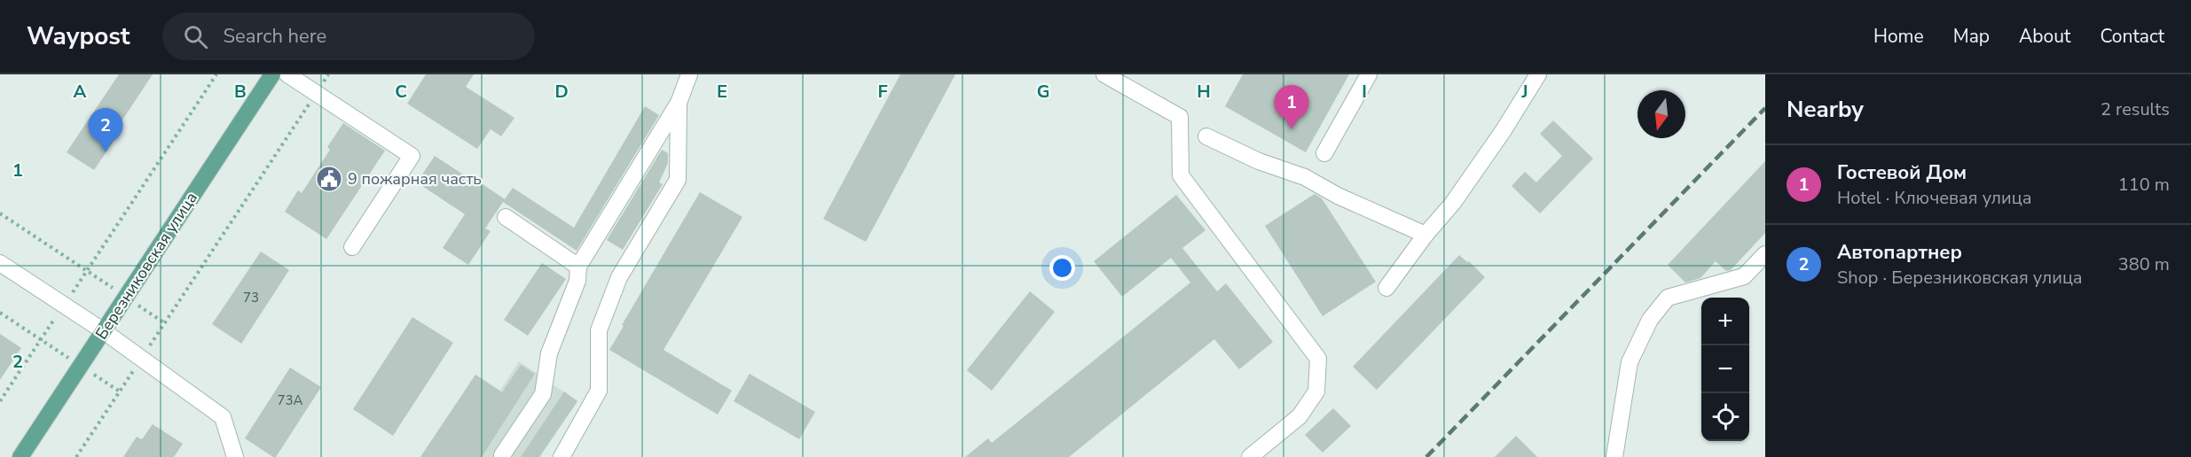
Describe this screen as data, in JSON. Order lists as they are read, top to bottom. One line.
{"streets":{"main road":["Березниковская улица"]},"places":{"public building":["9 пожарная часть"]},"house_numbers":["73","73А"],"north":"bottom","page":{"header":"Waypost","search":"Search here","nav":["Home","Map","About","Contact"],"heading":["Nearby","2 results"],"pins":["1","2"],"list":[{"mark":"1","name":"Гостевой Дом","note":"Hotel · Ключевая улица","value":"110 m"},{"mark":"2","name":"Автопартнер","note":"Shop · Березниковская улица","value":"380 m"}],"map_buttons":["+","−"]},"grid":{"columns":["A","B","C","D","E","F","G","H","I","J"],"rows":["1","2"]}}
